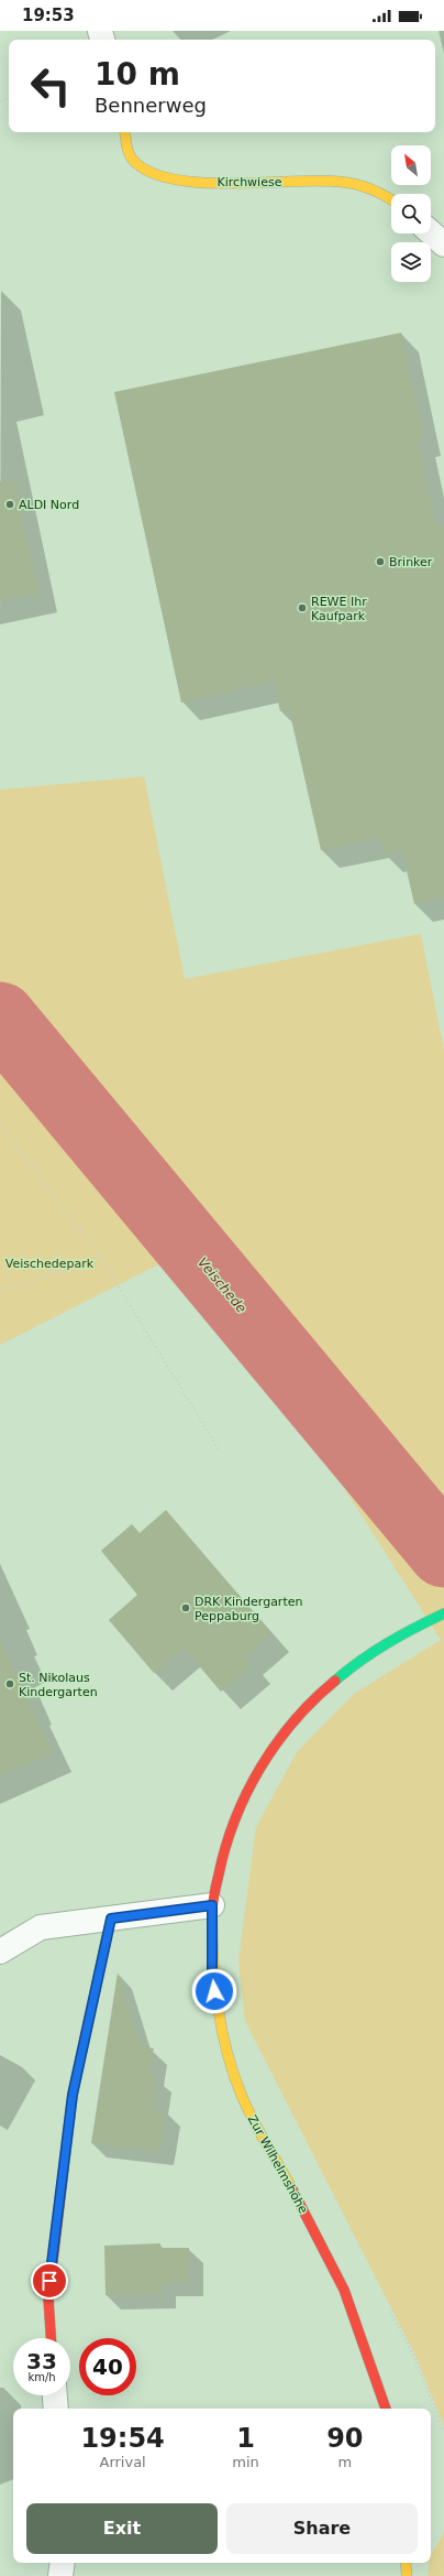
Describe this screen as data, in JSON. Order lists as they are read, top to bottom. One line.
{"streets":{"street":["Kirchwiese","Zur Wilhelmshöhe"]},"water":["Veischede"],"parks":["Veischedepark"],"places":["ALDI Nord","Brinker","REWE Ihr Kaufpark","DRK Kindergarten Peppaburg","St. Nikolaus Kindergarten"],"north":"top left","page":{"status":"19:53","turn":["10 m","Bennerweg"],"speed":"33 km/h","limit":"40","eta":["19:54","Arrival","1","min","90","m"],"buttons":["Exit","Share"]}}
